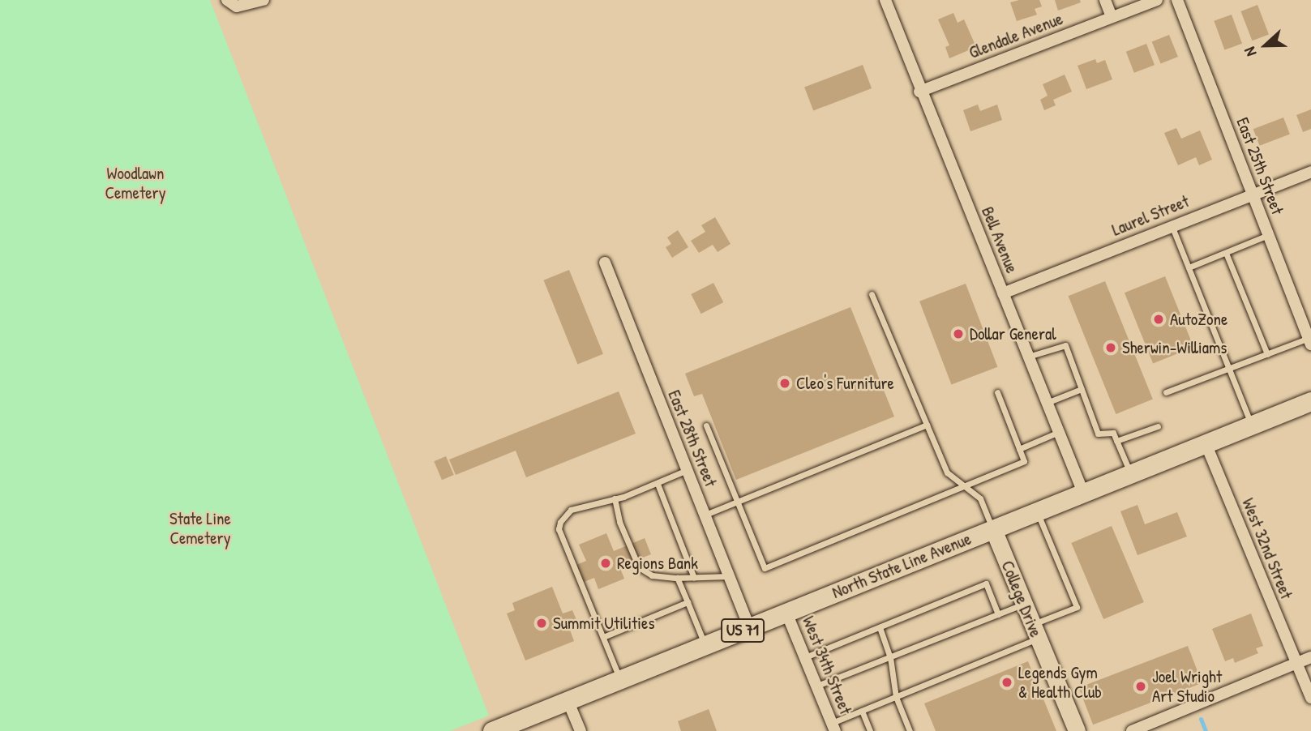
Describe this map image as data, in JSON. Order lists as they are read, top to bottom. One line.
{"streets":{"main road":["North State Line Avenue","US 71"],"street":["Glendale Avenue","East 25th Street","Laurel Street","Bell Avenue","East 28th Street","West 32nd Street","College Drive","West 34th Street"]},"crossings":[["Glendale Avenue","Bell Avenue"],["East 25th Street","Laurel Street"],["Laurel Street","Bell Avenue"],["Bell Avenue","North State Line Avenue"],["East 28th Street","North State Line Avenue"],["West 32nd Street","North State Line Avenue"],["North State Line Avenue","College Drive"],["North State Line Avenue","West 34th Street"]],"parks":["Woodlawn Cemetery","State Line Cemetery"],"places":["AutoZone","Dollar General","Sherwin-Williams","Cleo's Furniture","Regions Bank","Summit Utilities","Legends Gym & Health Club","Joel Wright Art Studio"],"north":"left"}
